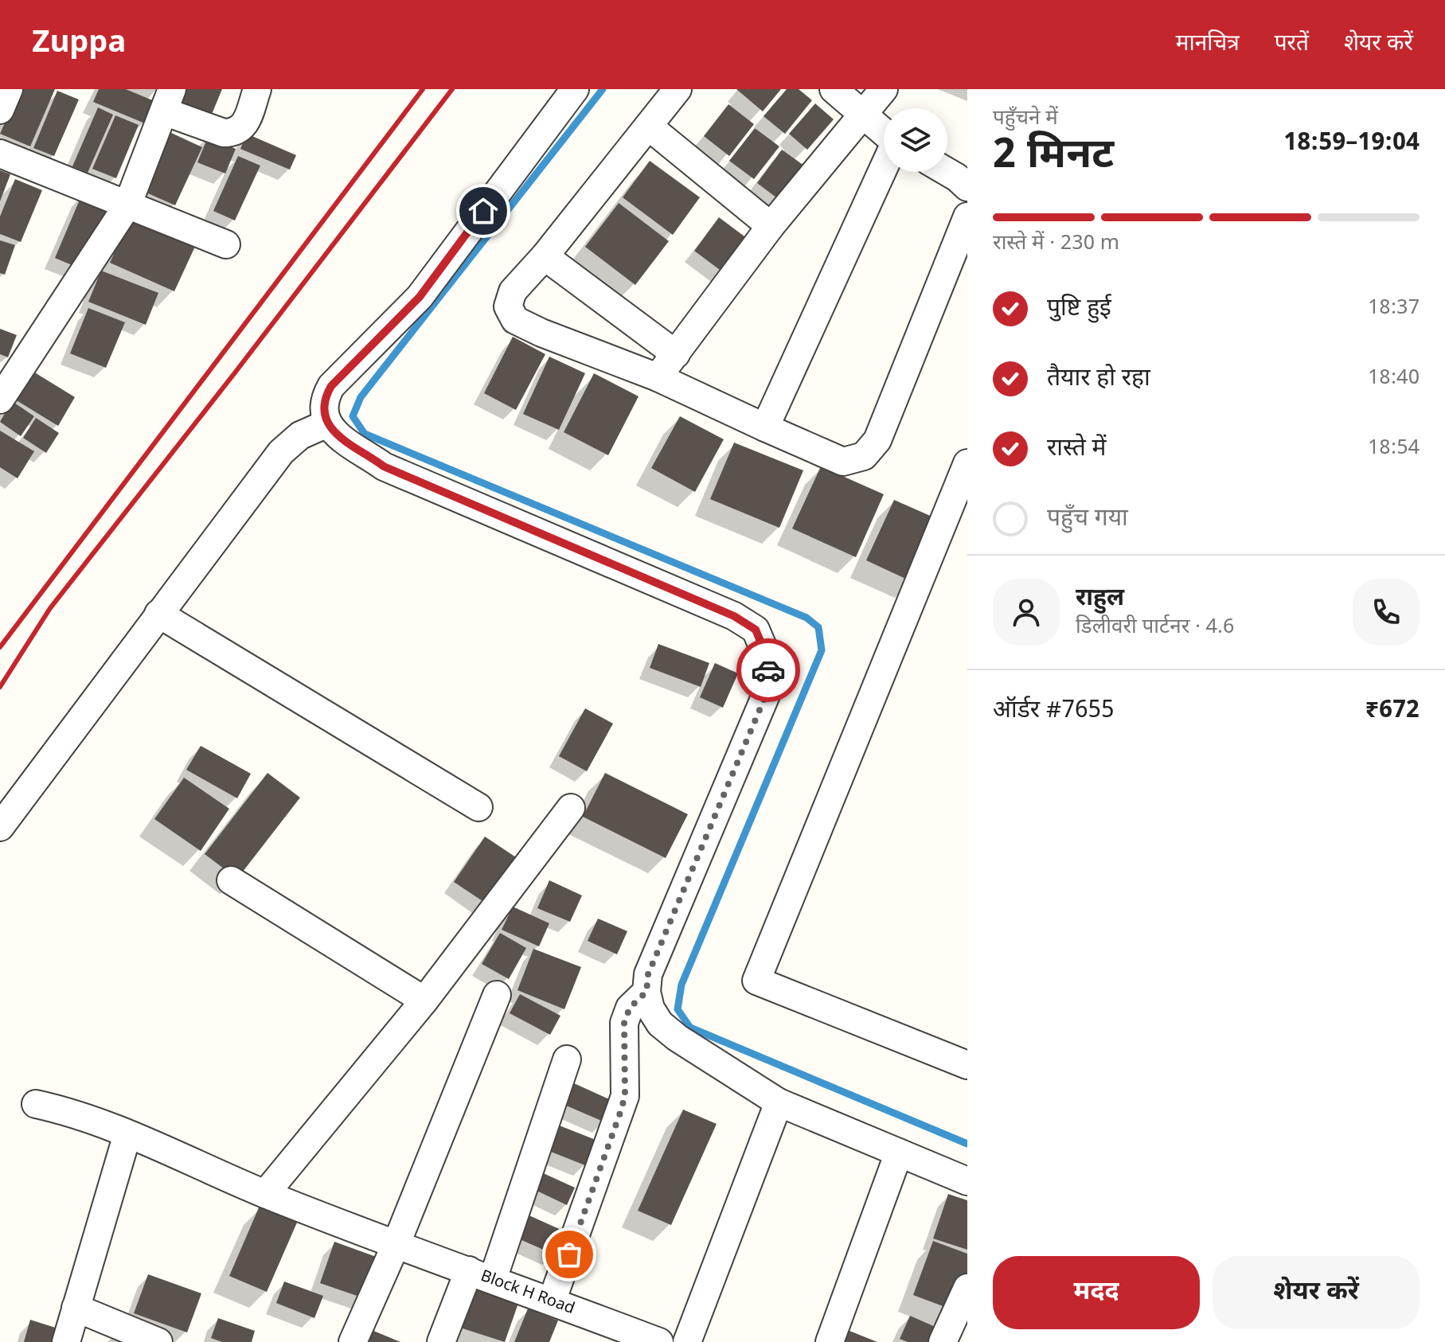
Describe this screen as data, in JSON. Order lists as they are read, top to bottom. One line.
{"streets":{"street":["Block H Road"]},"page":{"header":"Zuppa","nav":["मानचित्र","परतें","शेयर करें"],"heading":["2 मिनट","पहुँचने में","18:59–19:04"],"panel":["राहुल","डिलीवरी पार्टनर · 4.6","ऑर्डर #7655","₹672"],"bar":"रास्ते में · 230 m","list":[["पुष्टि हुई","18:37"],["तैयार हो रहा","18:40"],["रास्ते में","18:54"],"पहुँच गया"],"buttons":["मदद","शेयर करें"]}}
